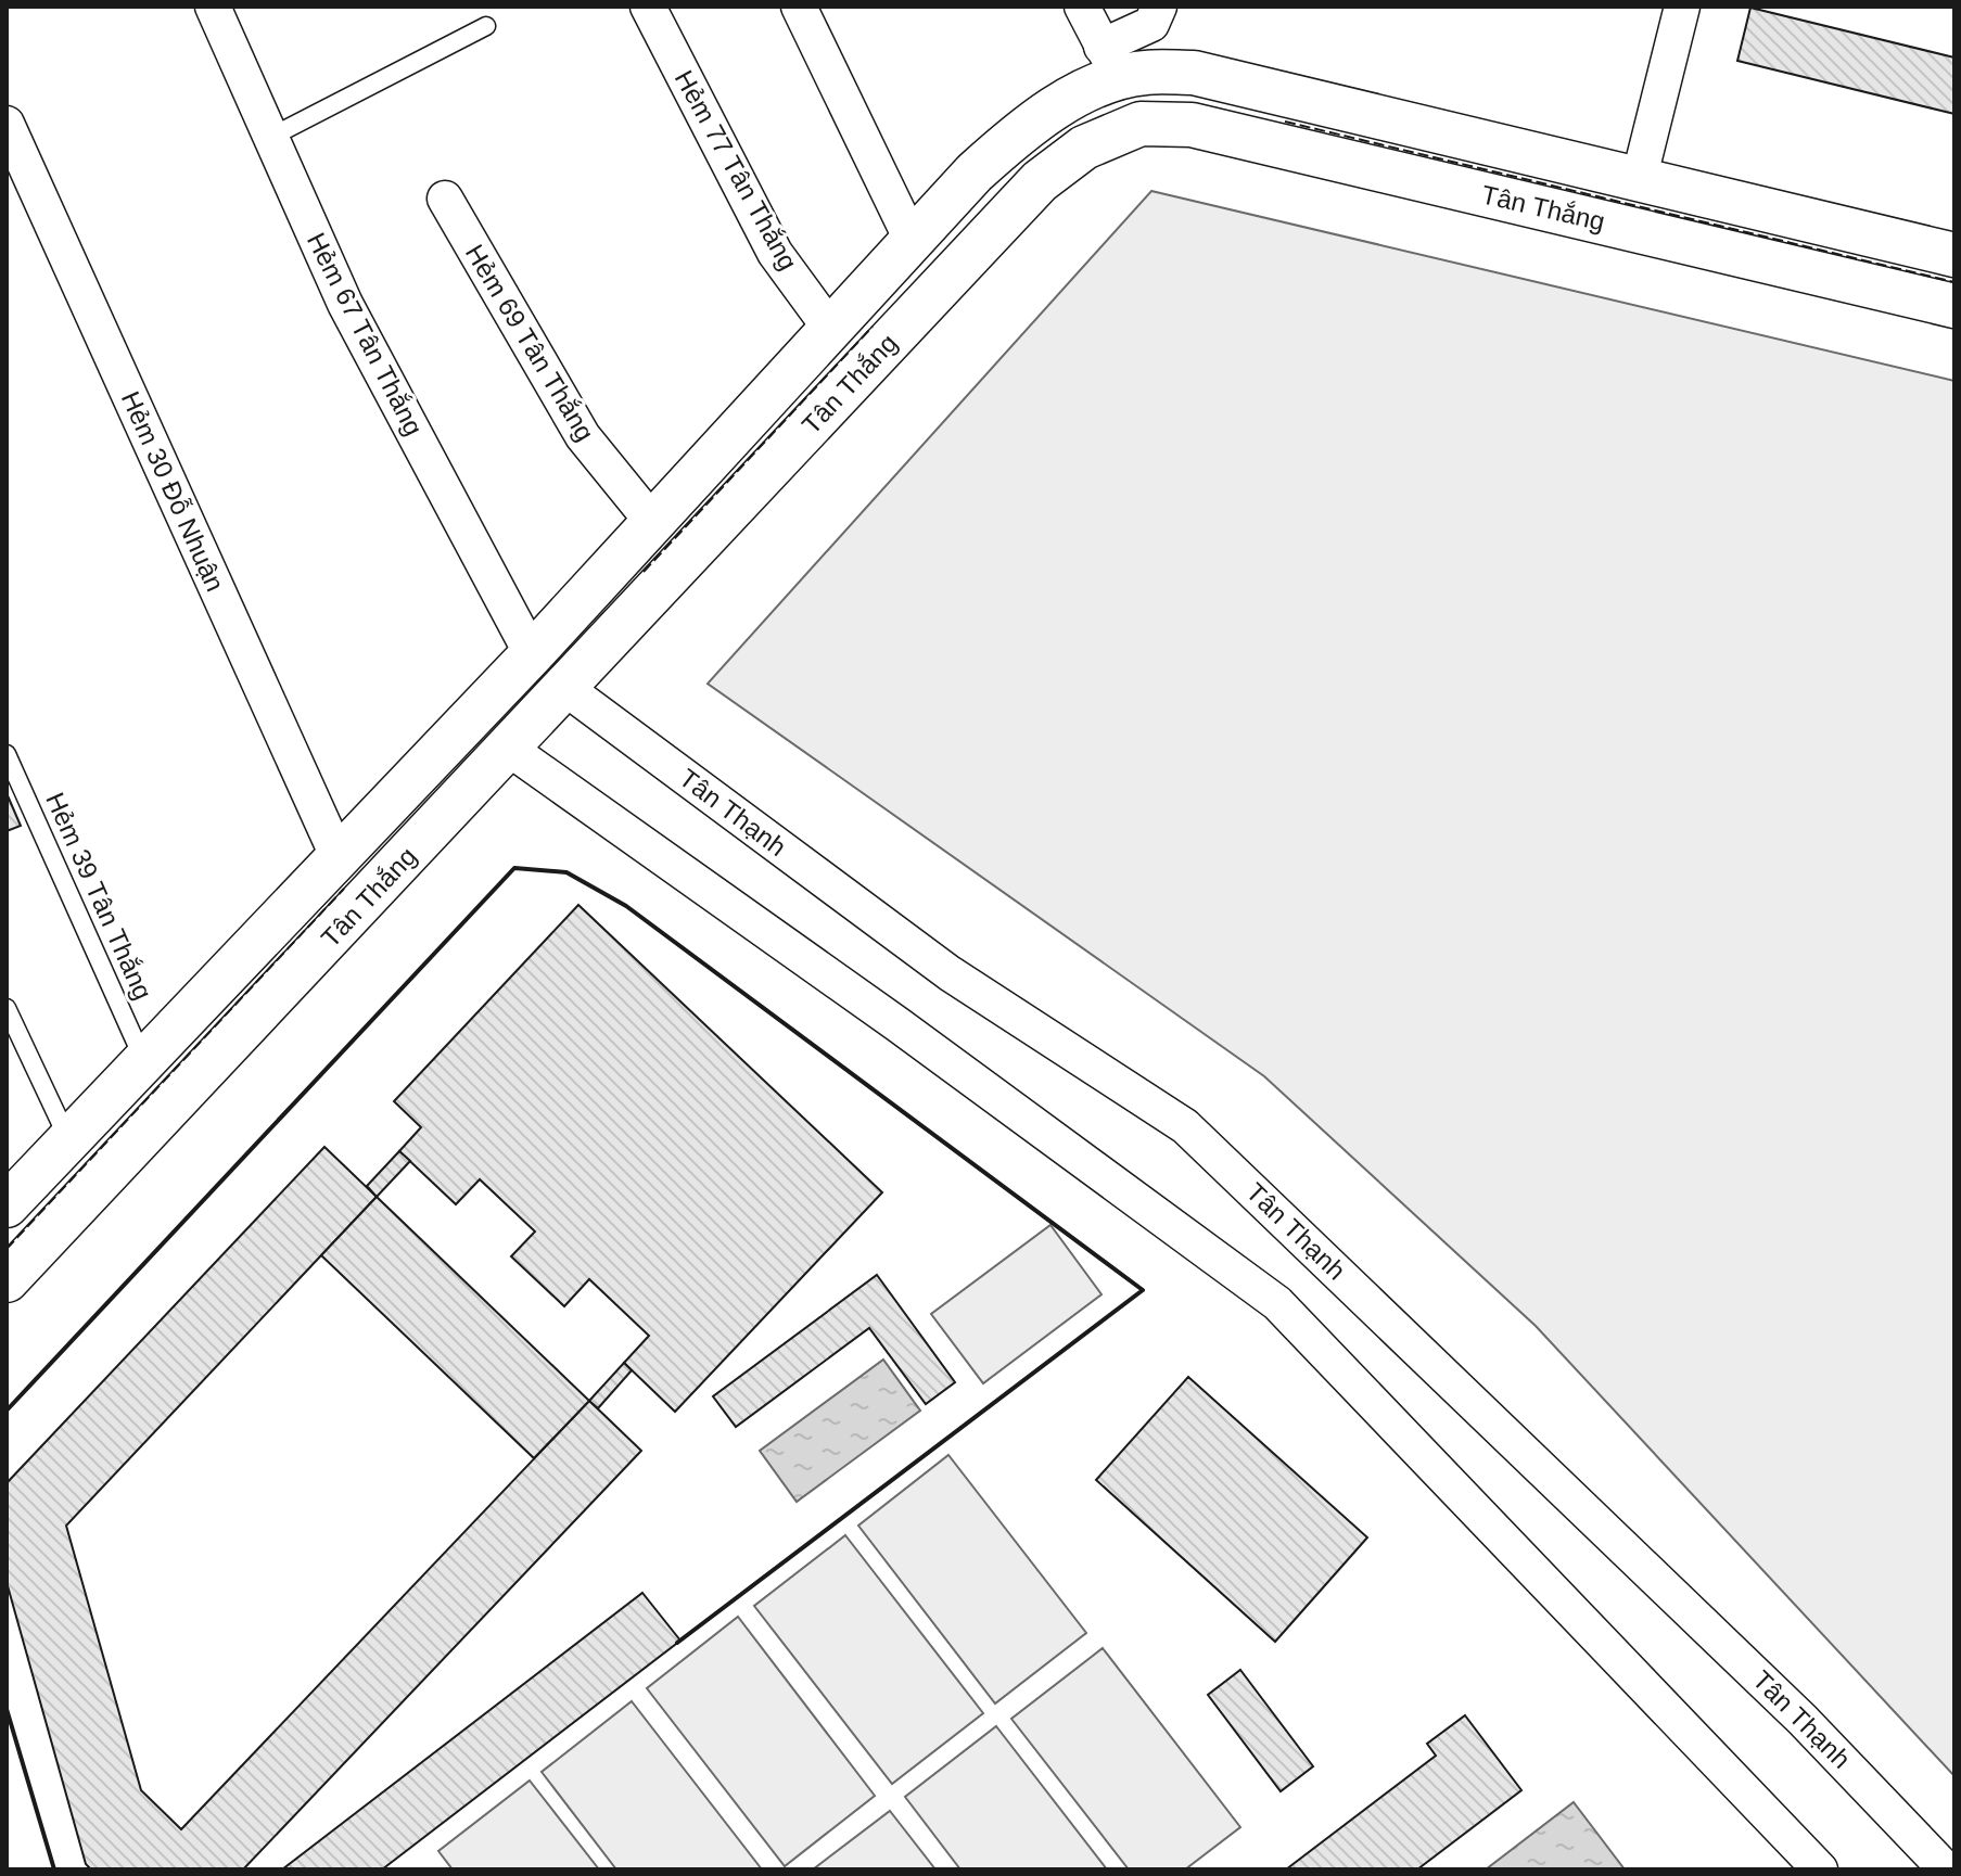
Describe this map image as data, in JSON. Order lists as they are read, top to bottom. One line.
{"streets":{"street":["Hẻm 77 Tân Thắng","Tân Thắng","Hẻm 67 Tân Thắng","Hẻm 69 Tân Thắng","Hẻm 30 Đỗ Nhuận","Tân Thạnh"],"lane":["Hẻm 39 Tân Thắng"]},"crossings":[["Hẻm 77 Tân Thắng","Tân Thắng"],["Tân Thắng","Hẻm 67 Tân Thắng"],["Tân Thắng","Hẻm 69 Tân Thắng"],["Tân Thắng","Hẻm 30 Đỗ Nhuận"],["Tân Thắng","Tân Thạnh"],["Tân Thắng","Hẻm 39 Tân Thắng"]]}
